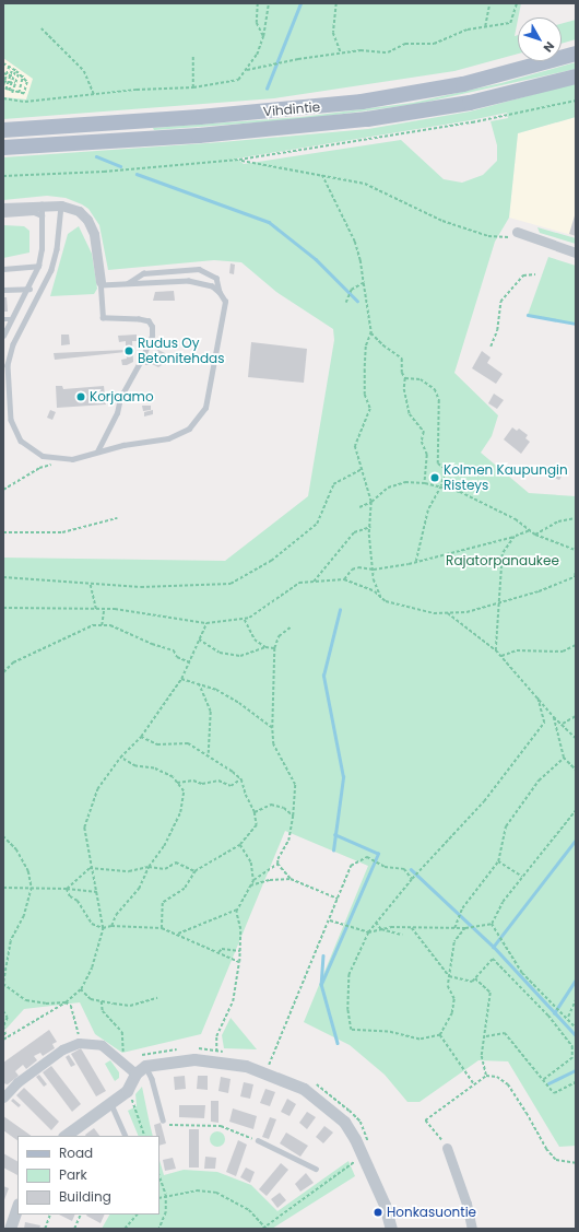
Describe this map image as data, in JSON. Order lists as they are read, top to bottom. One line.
{"streets":{"main road":["Vihdintie"]},"parks":["Rajatorpanaukee"],"places":["Rudus Oy Betonitehdas","Korjaamo","Kolmen Kaupungin Risteys","Honkasuontie"],"legend":["Road","Park","Building"],"north":"bottom right"}
